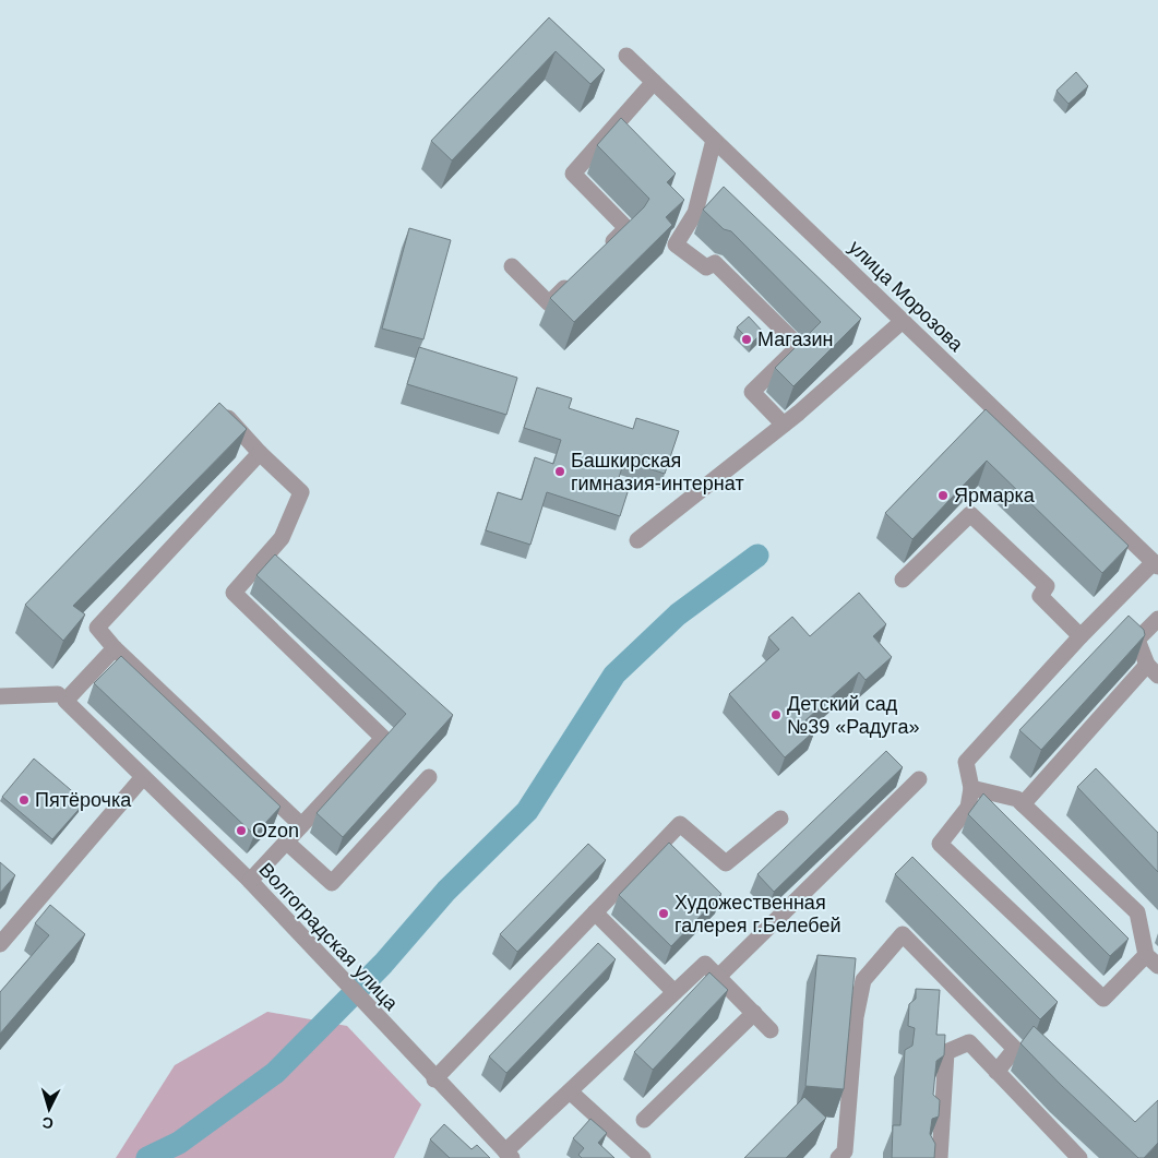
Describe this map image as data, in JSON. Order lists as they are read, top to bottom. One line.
{"streets":{"street":["улица Морозова","Волгоградская улица"]},"places":["Магазин","Башкирская гимназия-интернат","Ярмарка","Детский сад №39 «Радуга»","Пятёрочка","Ozon","Художественная галерея г.Белебей"],"north":"bottom"}
